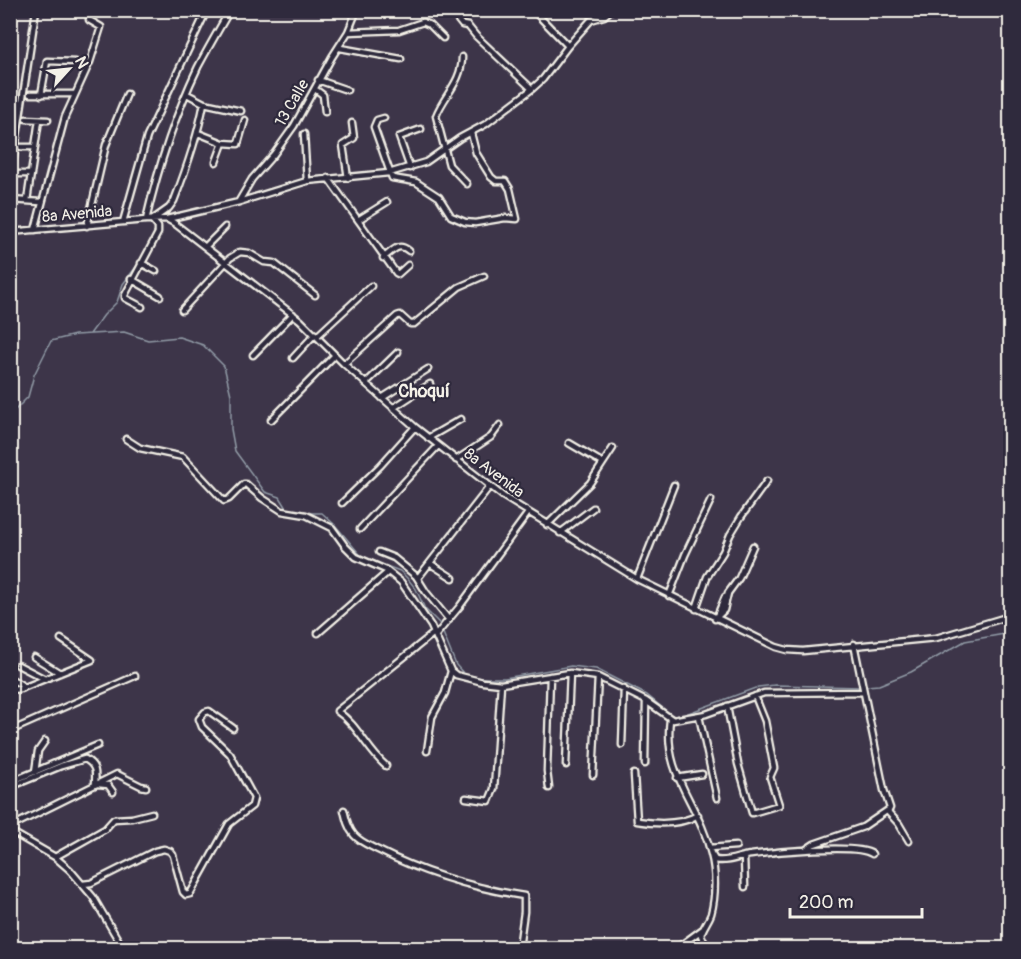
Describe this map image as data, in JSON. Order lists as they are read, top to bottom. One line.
{"streets":{"street":["13 Calle","8a Avenida"]},"districts":["Choquí"],"scale_bar":"200 m","north":"top right"}
